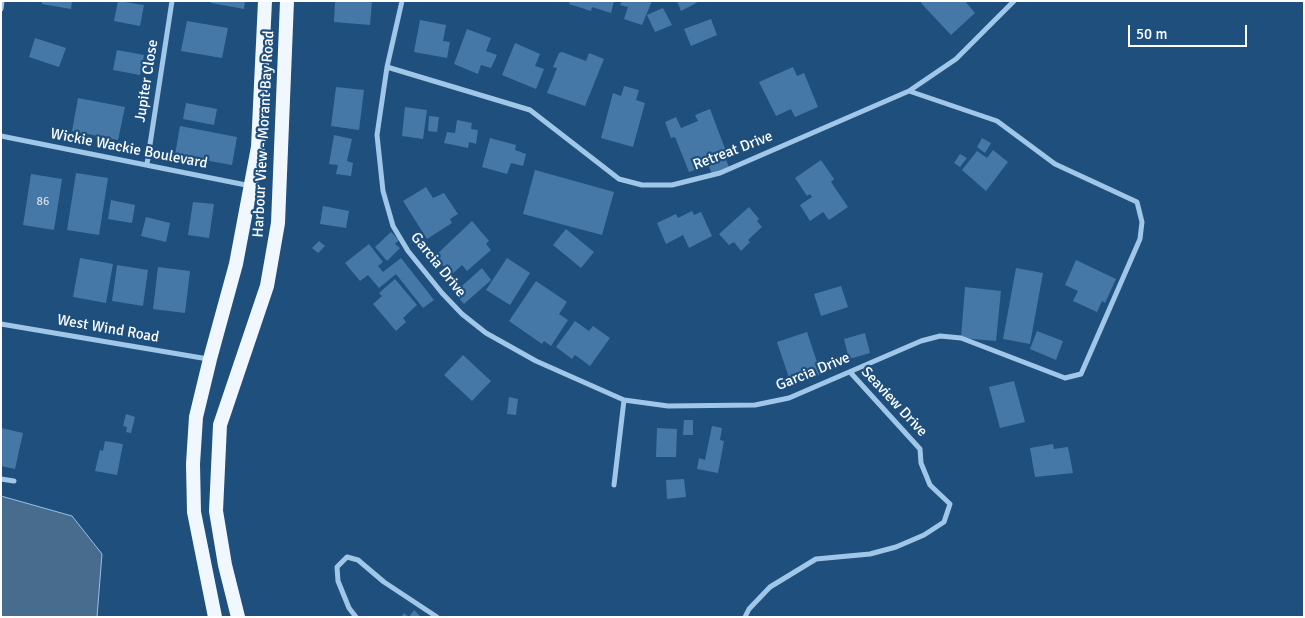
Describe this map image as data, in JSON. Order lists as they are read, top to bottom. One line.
{"streets":{"highway":["Harbour View - Morant Bay Road"],"street":["Jupiter Close","Wickie Wackie Boulevard","Retreat Drive","Garcia Drive","West Wind Road","Seaview Drive"]},"crossings":[["Jupiter Close","Wickie Wackie Boulevard"],["Harbour View - Morant Bay Road","Wickie Wackie Boulevard"],["Harbour View - Morant Bay Road","West Wind Road"],["Retreat Drive","Garcia Drive"],["Garcia Drive","Seaview Drive"]],"house_numbers":["86"],"scale_bar":"50 m"}
